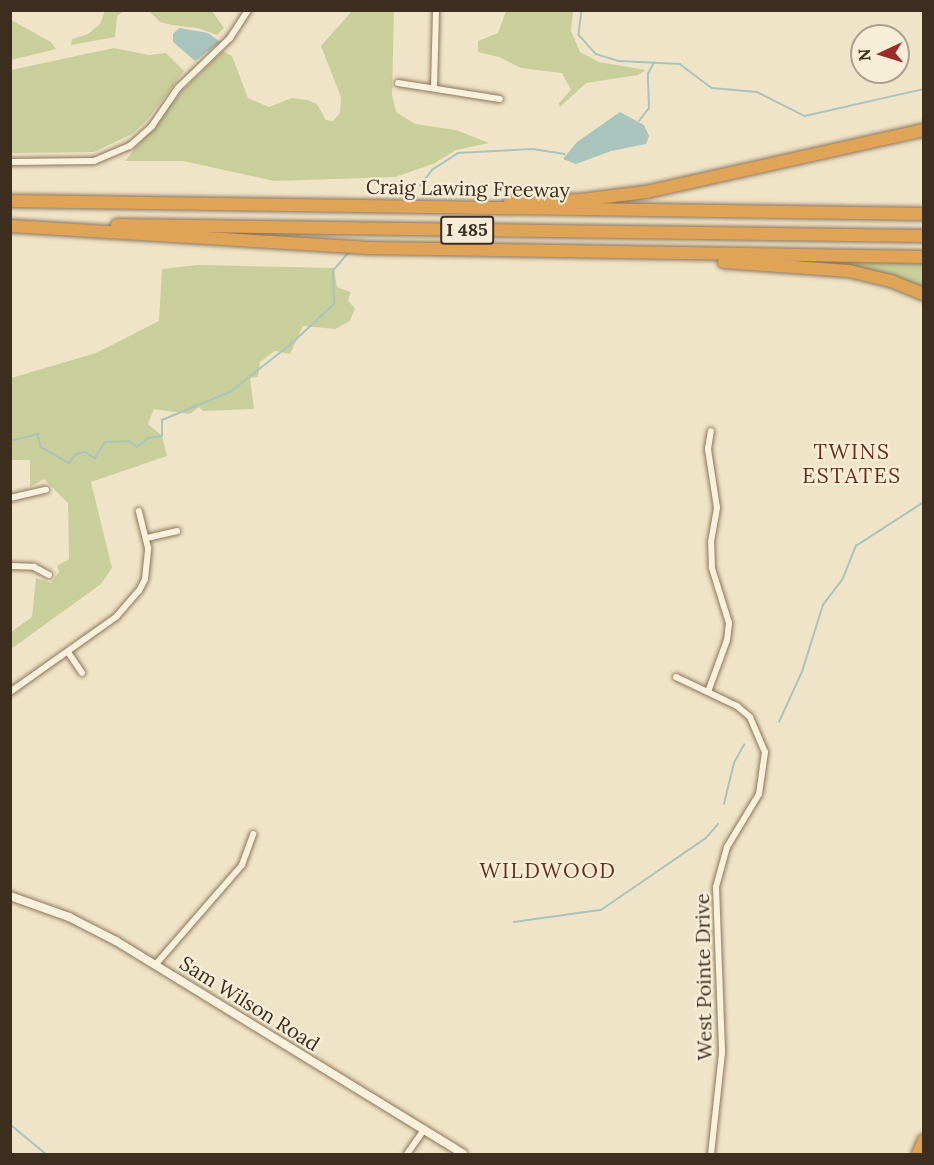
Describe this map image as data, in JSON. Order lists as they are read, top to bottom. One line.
{"streets":{"highway":["Craig Lawing Freeway","I 485"],"street":["West Pointe Drive","Sam Wilson Road"]},"districts":["TWINS ESTATES","WILDWOOD"],"north":"left"}
